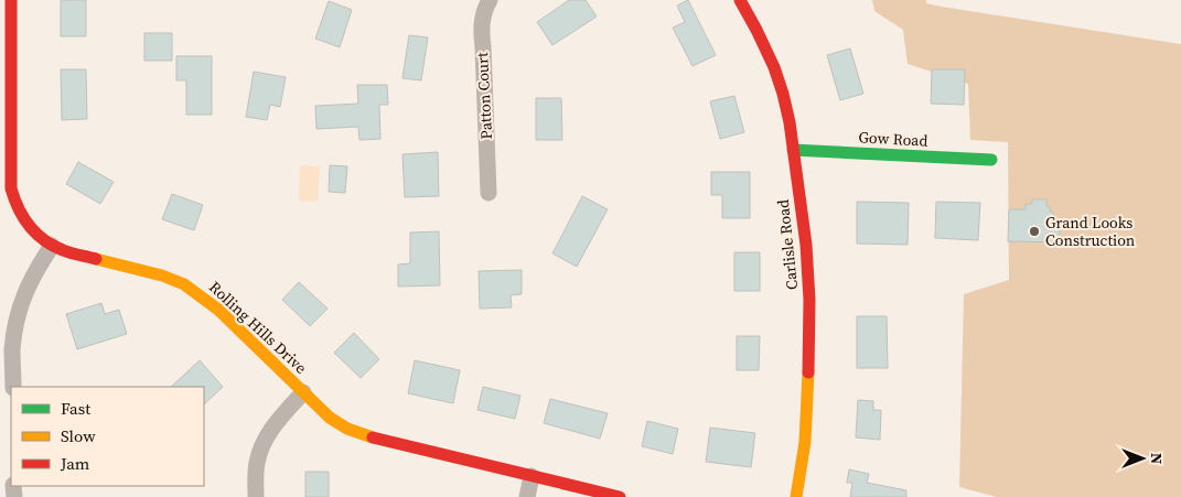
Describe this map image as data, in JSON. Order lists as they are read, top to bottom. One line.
{"streets":{"street":["Patton Court","Gow Road","Carlisle Road","Rolling Hills Drive"]},"crossings":[["Gow Road","Carlisle Road"]],"places":["Grand Looks Construction"],"legend":["Fast","Slow","Jam"],"north":"right"}
